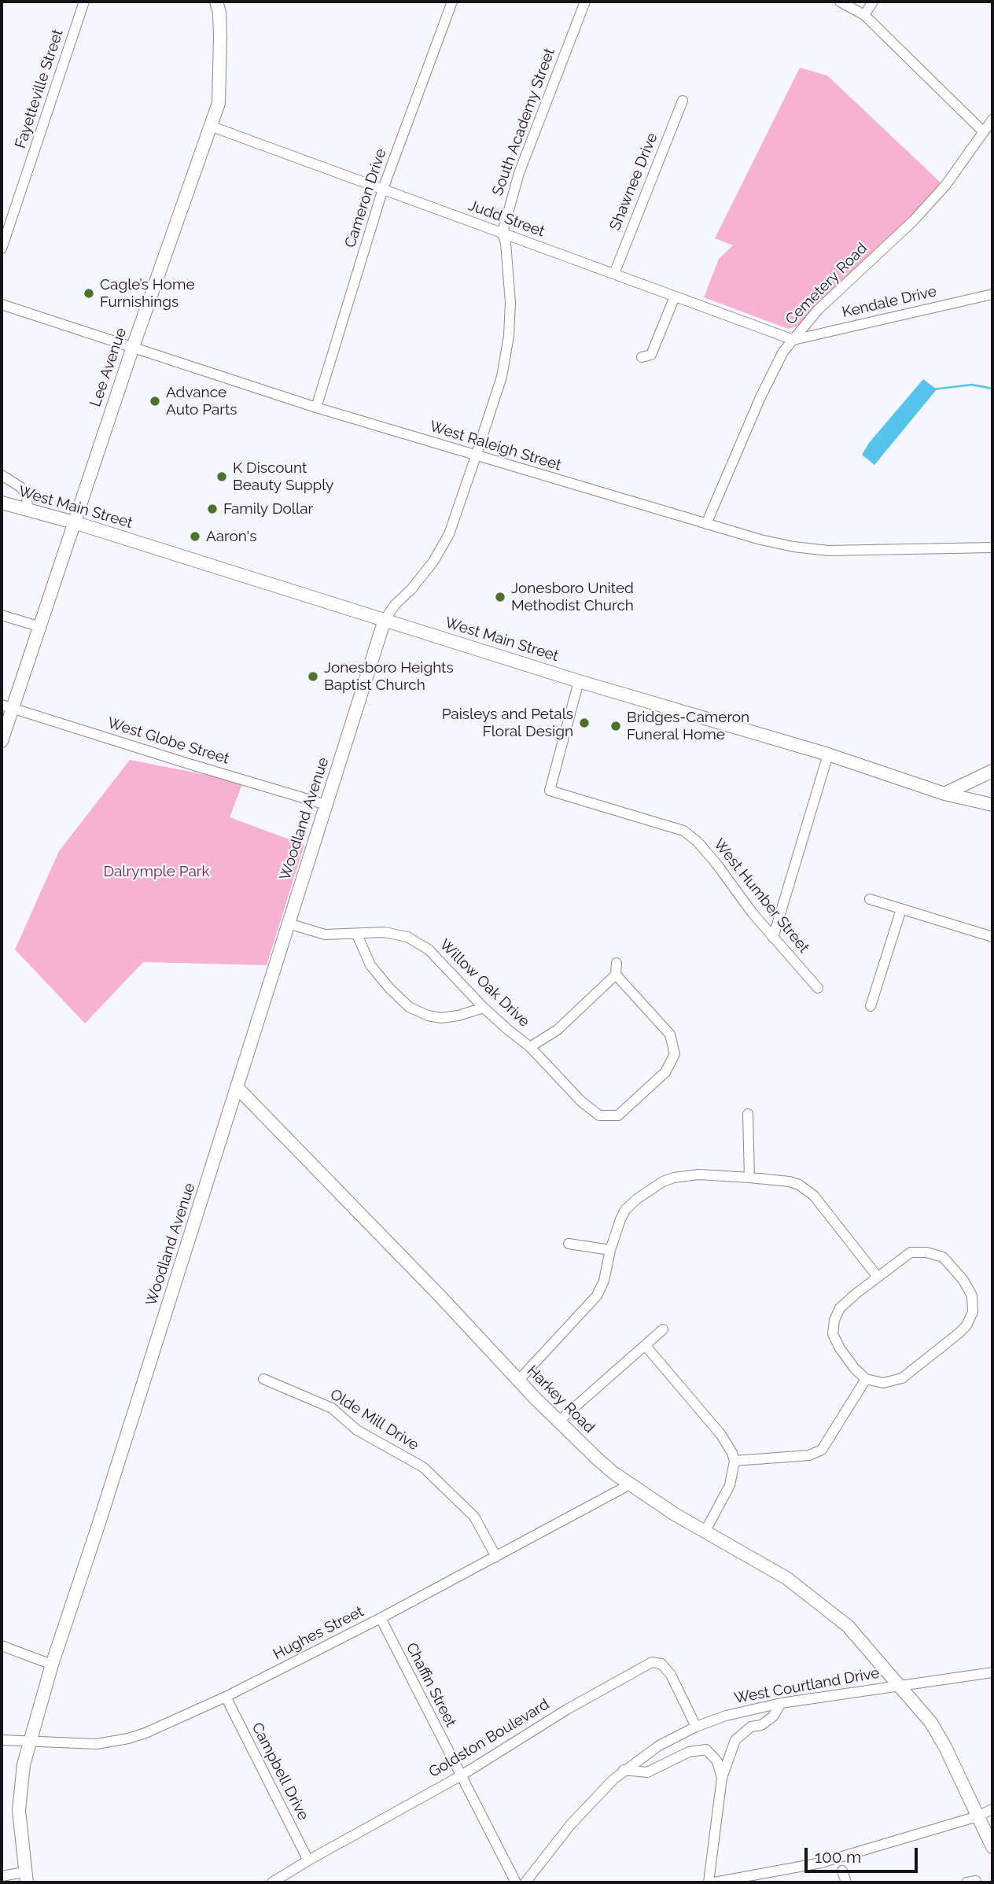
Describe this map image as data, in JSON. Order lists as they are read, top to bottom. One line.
{"streets":{"street":["Fayetteville Street","South Academy Street","Shawnee Drive","Cameron Drive","Judd Street","Cemetery Road","Kendale Drive","Lee Avenue","West Raleigh Street","West Main Street","West Globe Street","Woodland Avenue","West Humber Street","Willow Oak Drive","Harkey Road","Olde Mill Drive","Hughes Street","Chaffin Street","West Courtland Drive","Goldston Boulevard","Campbell Drive"]},"crossings":[["South Academy Street","Judd Street"],["South Academy Street","West Raleigh Street"],["South Academy Street","West Main Street"],["South Academy Street","Woodland Avenue"],["Shawnee Drive","Judd Street"],["Cameron Drive","Judd Street"],["Cameron Drive","West Raleigh Street"],["Judd Street","Cemetery Road"],["Judd Street","Kendale Drive"],["Judd Street","Lee Avenue"],["Cemetery Road","Kendale Drive"],["Cemetery Road","West Raleigh Street"],["Lee Avenue","West Raleigh Street"],["Lee Avenue","West Main Street"],["Lee Avenue","West Globe Street"],["West Main Street","Woodland Avenue"],["West Main Street","West Humber Street"],["West Globe Street","Woodland Avenue"],["Woodland Avenue","Willow Oak Drive"],["Woodland Avenue","Harkey Road"],["Woodland Avenue","Hughes Street"],["Harkey Road","Hughes Street"],["Harkey Road","West Courtland Drive"],["Olde Mill Drive","Hughes Street"],["Hughes Street","Chaffin Street"],["Hughes Street","Campbell Drive"],["Chaffin Street","Goldston Boulevard"],["West Courtland Drive","Goldston Boulevard"],["Goldston Boulevard","Campbell Drive"]],"parks":["Dalrymple Park"],"places":["Cagle’s Home Furnishings","Advance Auto Parts","K Discount Beauty Supply","Family Dollar","Aaron's","Jonesboro United Methodist Church","Jonesboro Heights Baptist Church","Paisleys and Petals Floral Design","Bridges-Cameron Funeral Home"],"scale_bar":"100 m"}
